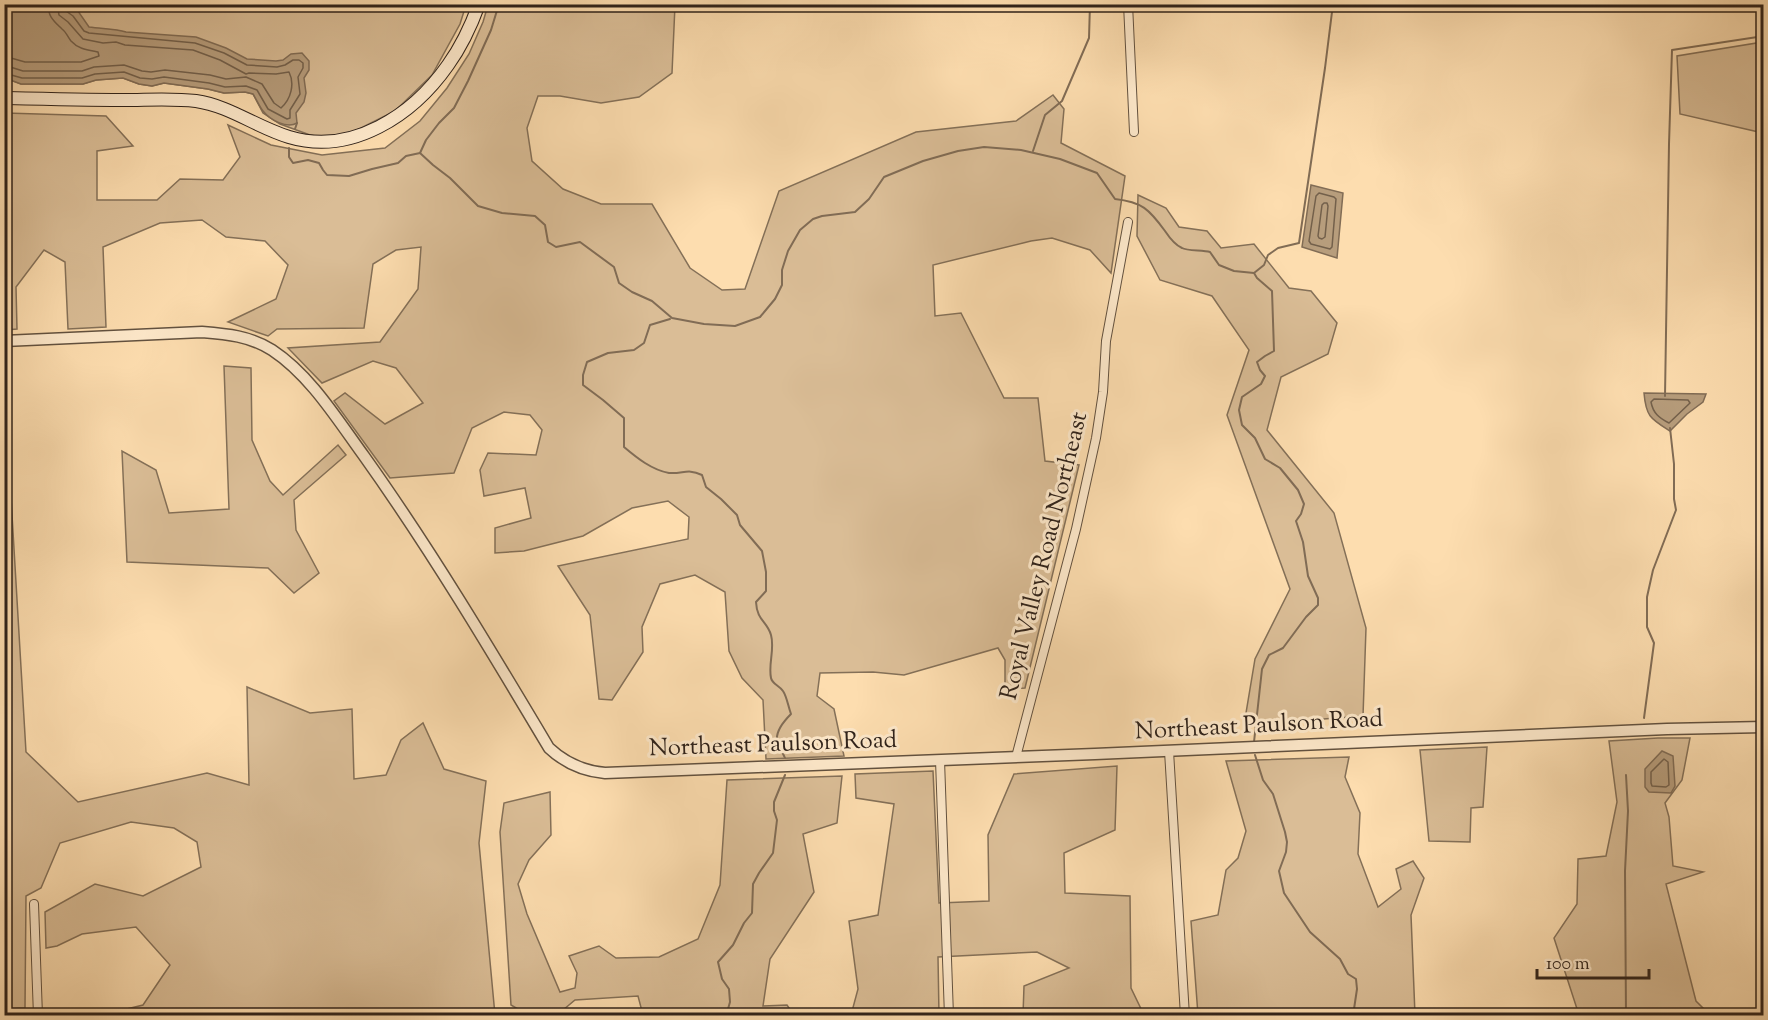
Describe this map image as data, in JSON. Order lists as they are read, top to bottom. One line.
{"streets":{"street":["Royal Valley Road Northeast","Northeast Paulson Road"]},"crossings":[["Royal Valley Road Northeast","Northeast Paulson Road"]],"scale_bar":"100 m"}
